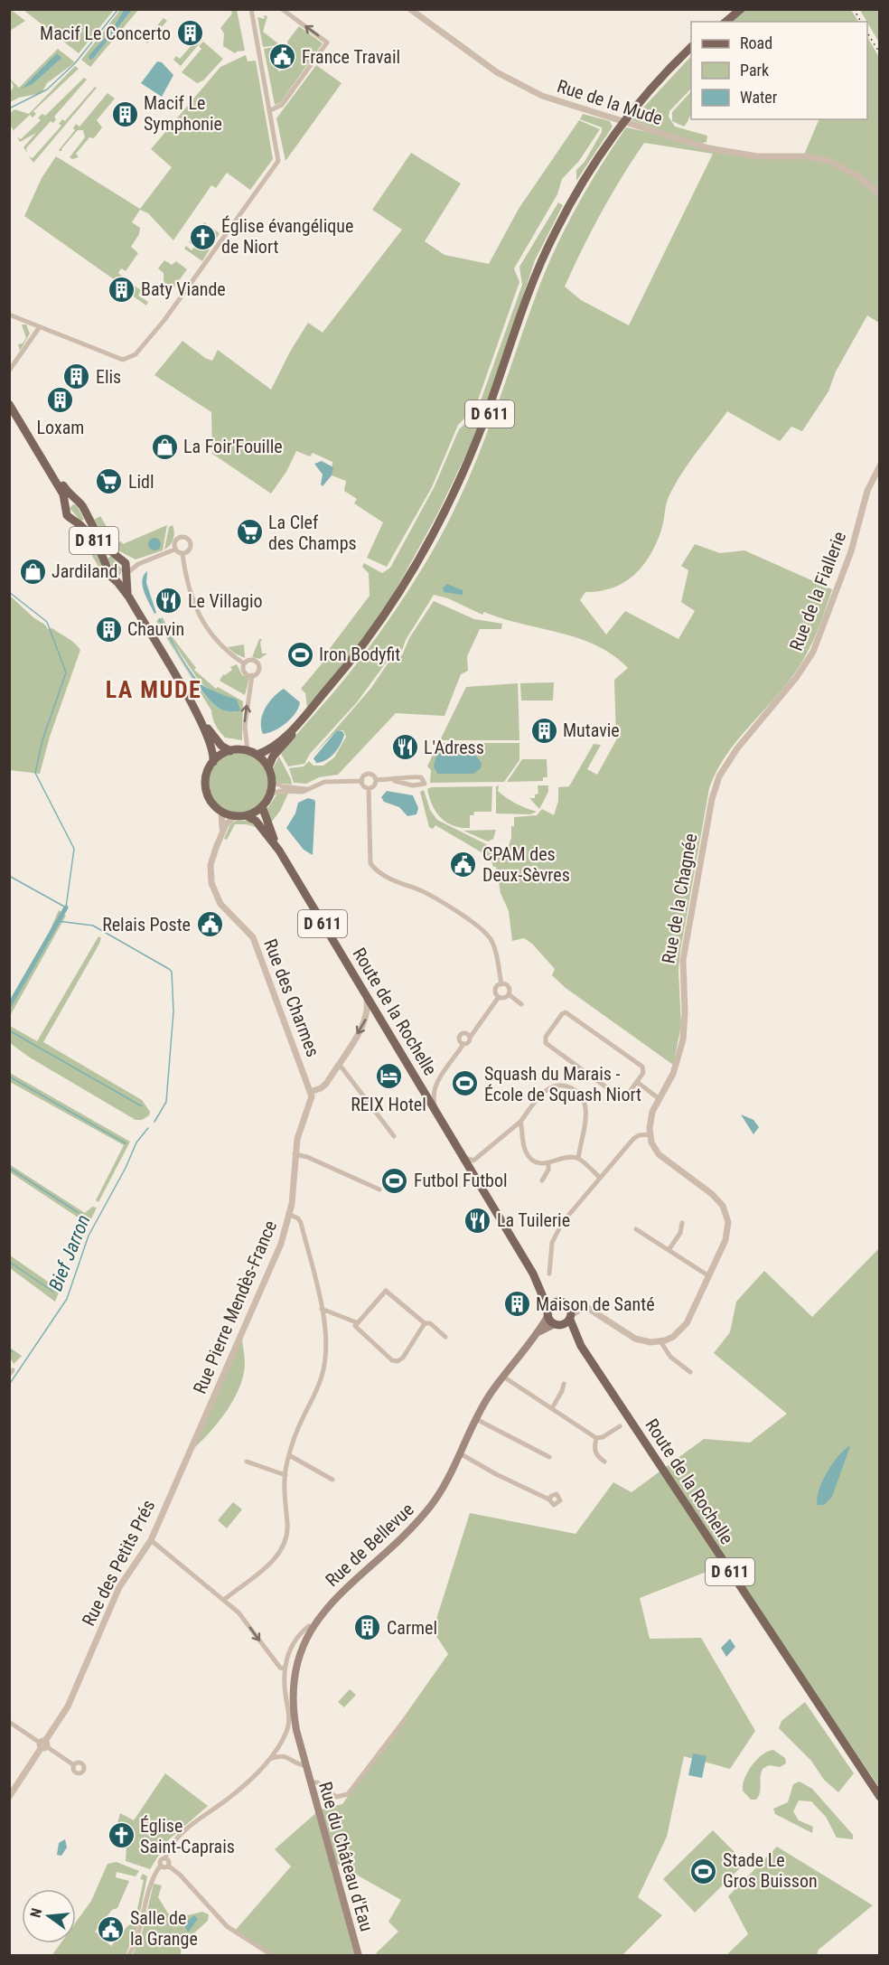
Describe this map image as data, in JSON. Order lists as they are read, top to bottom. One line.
{"streets":{"main road":["D 611","D 811","Route de la Rochelle","Rue de Bellevue","Rue du Château d'Eau"],"street":["Rue de la Mude","Rue de la Fiallerie","Rue de la Chagnée","Rue des Charmes","Rue Pierre Mendès-France","Rue des Petits Prés"]},"crossings":[["D 611","D 811"],["D 611","Rue des Charmes"],["D 611","Route de la Rochelle"],["D 611","Rue de Bellevue"],["D 811","Rue des Charmes"],["D 811","Route de la Rochelle"],["Rue de la Fiallerie","Rue de la Chagnée"],["Rue des Charmes","Route de la Rochelle"],["Rue des Charmes","Rue Pierre Mendès-France"],["Route de la Rochelle","Rue de Bellevue"],["Rue Pierre Mendès-France","Rue des Petits Prés"],["Rue de Bellevue","Rue du Château d'Eau"]],"districts":["LA MUDE"],"water":["Bief Jarron"],"places":{"building":["Macif Le Concerto","Macif Le Symphonie","Baty Viande","Elis","Loxam","Chauvin","Mutavie","Maison de Santé","Carmel"],"public building":["France Travail","CPAM des Deux-Sèvres","Relais Poste","Salle de la Grange"],"church":["Église évangélique de Niort","Église Saint-Caprais"],"shop":["La Foir'Fouille","Jardiland"],"supermarket":["Lidl","La Clef des Champs"],"restaurant":["Le Villagio","L'Adress","La Tuilerie"],"sports":["Iron Bodyfit","Squash du Marais - École de Squash Niort","Futbol Futbol","Stade Le Gros Buisson"],"hotel":["REIX Hotel"]},"legend":["Road","Park","Water"],"north":"left"}
